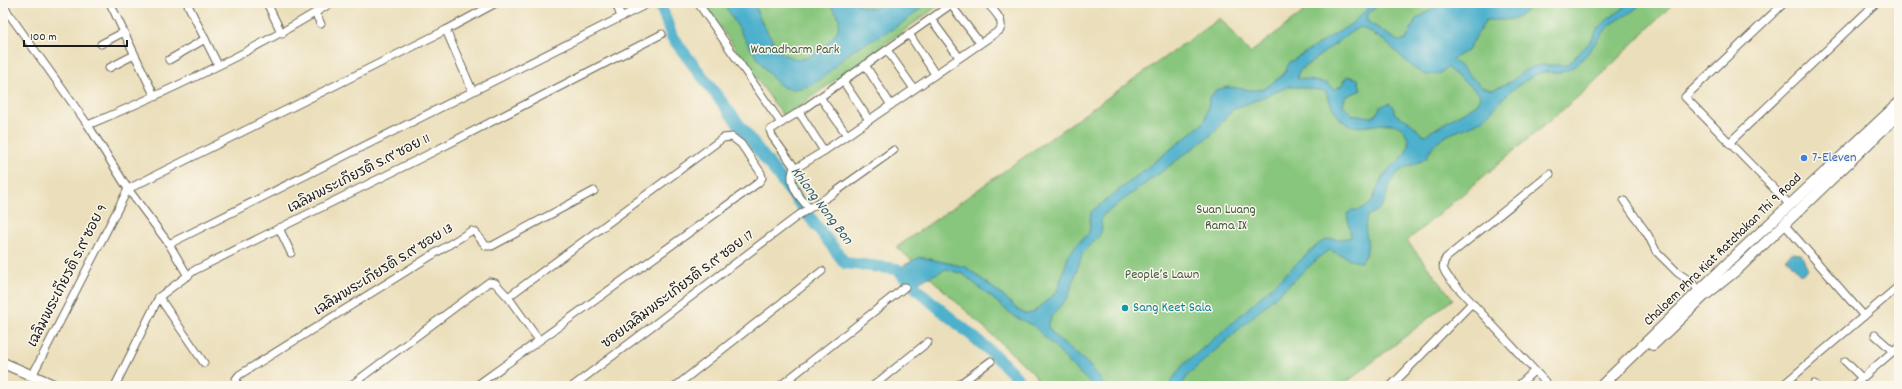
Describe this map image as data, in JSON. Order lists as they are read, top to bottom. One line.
{"streets":{"main road":["Chaloem Phra Kiat Ratchakan Thi 9 Road"],"street":["เฉลิมพระเกียรติ ร.๙ ซอย 11","เฉลิมพระเกียรติ ร.๙ ซอย 13","เฉลิมพระเกียรติ ร.๙ ซอย 9","ซอยเฉลิมพระเกียรติ ร.๙ ซอย 17"]},"water":["Khlong Nong Bon"],"parks":["Wanadharm Park","Suan Luang Rama IX","People’s Lawn"],"places":["7-Eleven","Sang Keet Sala"],"scale_bar":"100 m"}
